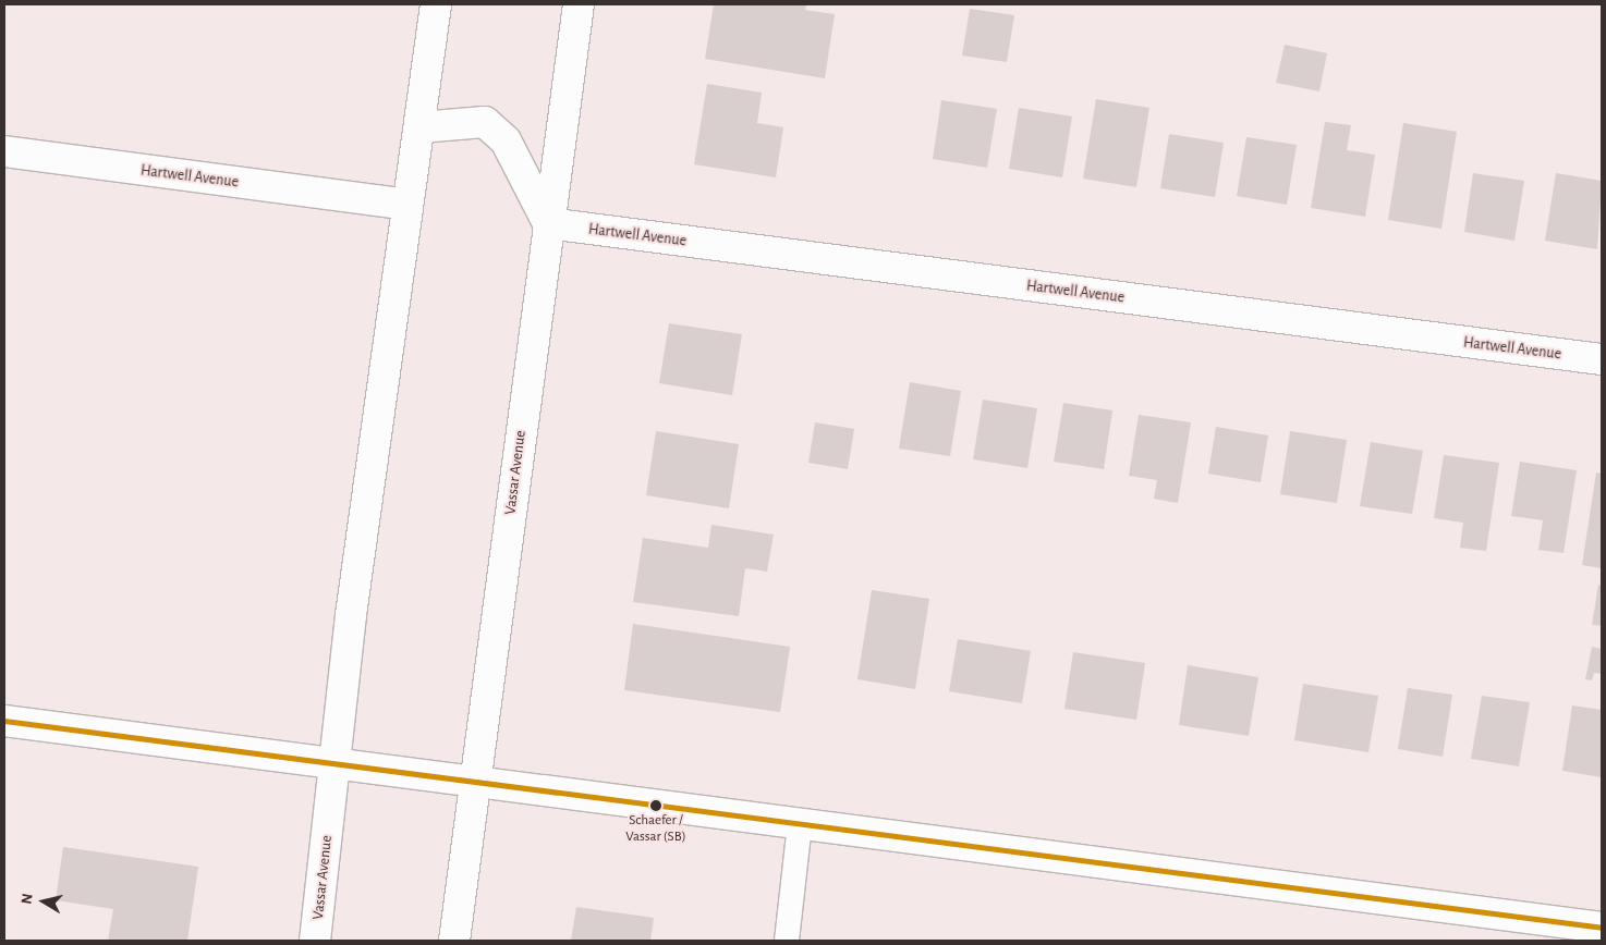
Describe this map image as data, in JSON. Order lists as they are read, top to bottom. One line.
{"streets":{"street":["Hartwell Avenue","Vassar Avenue"]},"crossings":[["Hartwell Avenue","Vassar Avenue"]],"places":["Schaefer / Vassar (SB)"],"north":"left"}
